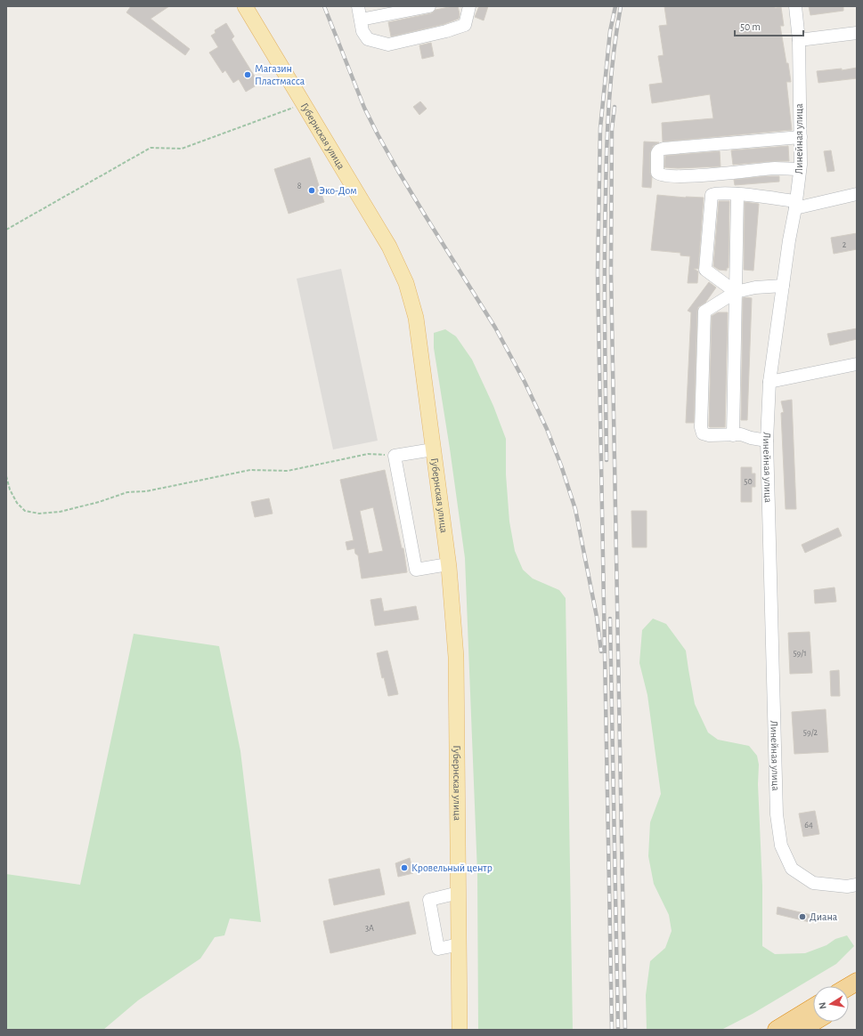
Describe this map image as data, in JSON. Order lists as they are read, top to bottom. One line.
{"streets":{"main road":["Губернская улица"],"street":["Линейная улица"]},"places":["Магазин Пластмасса","Эко-Дом","Кровельный центр","Диана"],"house_numbers":["8","2","50","59/1","59/2","64","3А"],"scale_bar":"50 m","north":"left"}
